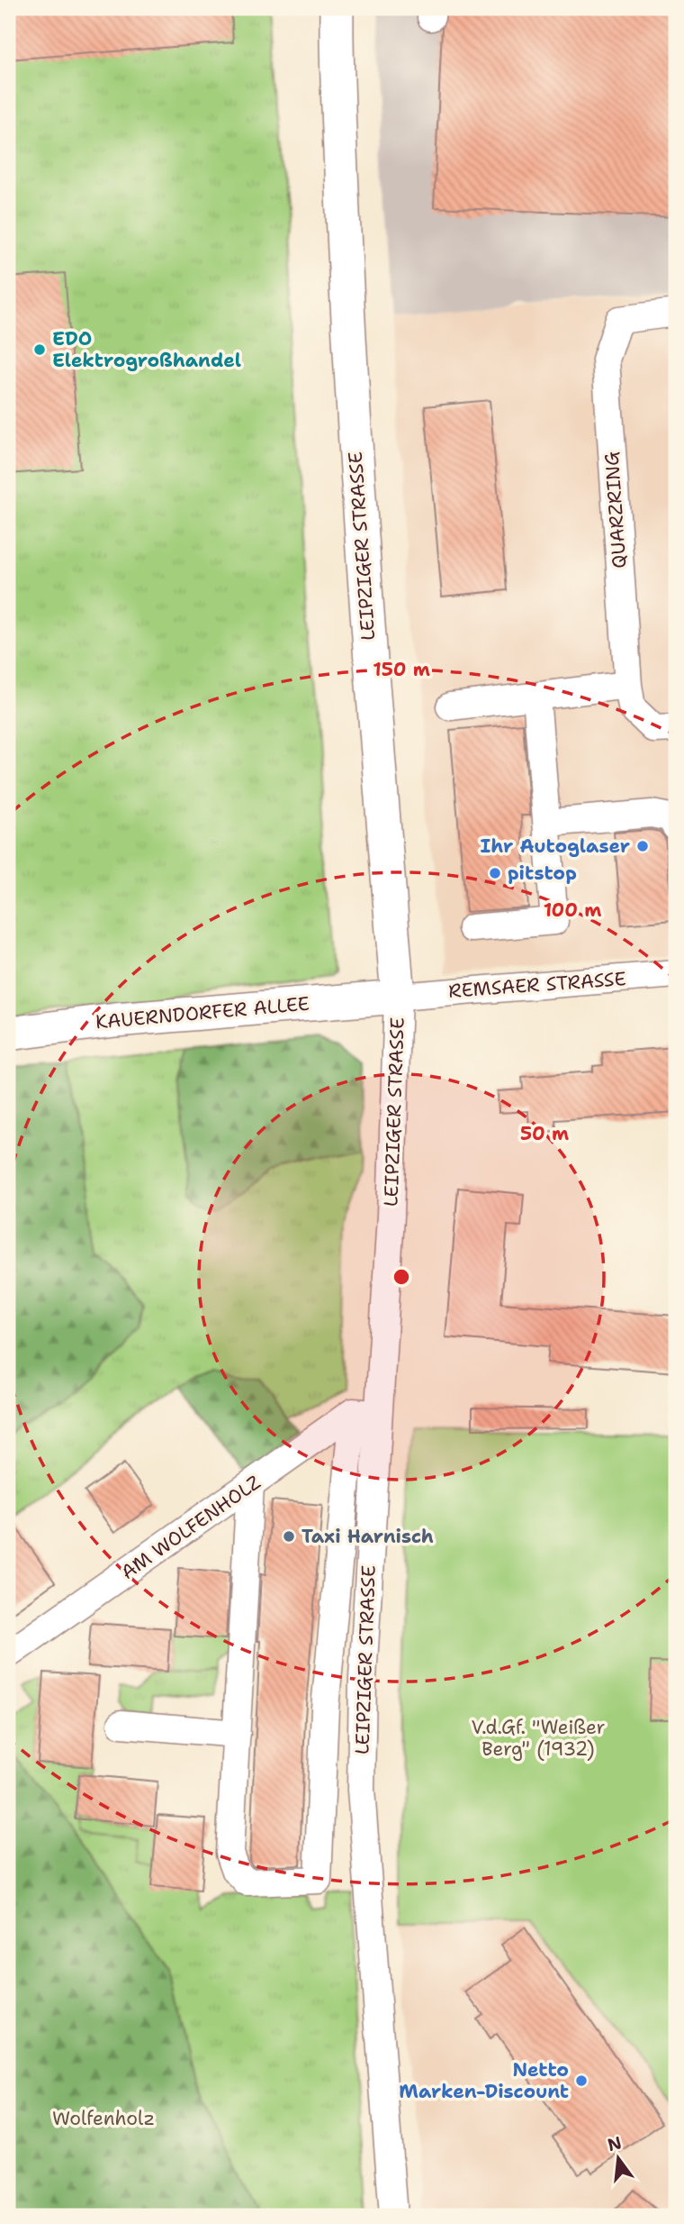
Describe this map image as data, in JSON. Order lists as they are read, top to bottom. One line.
{"streets":{"main road":["LEIPZIGER STRASSE","KAUERNDORFER ALLEE"],"street":["QUARZRING","REMSAER STRASSE","AM WOLFENHOLZ"]},"crossings":[["LEIPZIGER STRASSE","REMSAER STRASSE"],["LEIPZIGER STRASSE","KAUERNDORFER ALLEE"],["LEIPZIGER STRASSE","AM WOLFENHOLZ"],["REMSAER STRASSE","KAUERNDORFER ALLEE"]],"parks":["V.d.Gf. \"Weißer Berg\" (1932)","Wolfenholz"],"places":["EDO Elektrogroßhandel","Ihr Autoglaser","pitstop","Taxi Harnisch","Netto Marken-Discount"],"north":"top","rings":["150 m","100 m","50 m"]}
